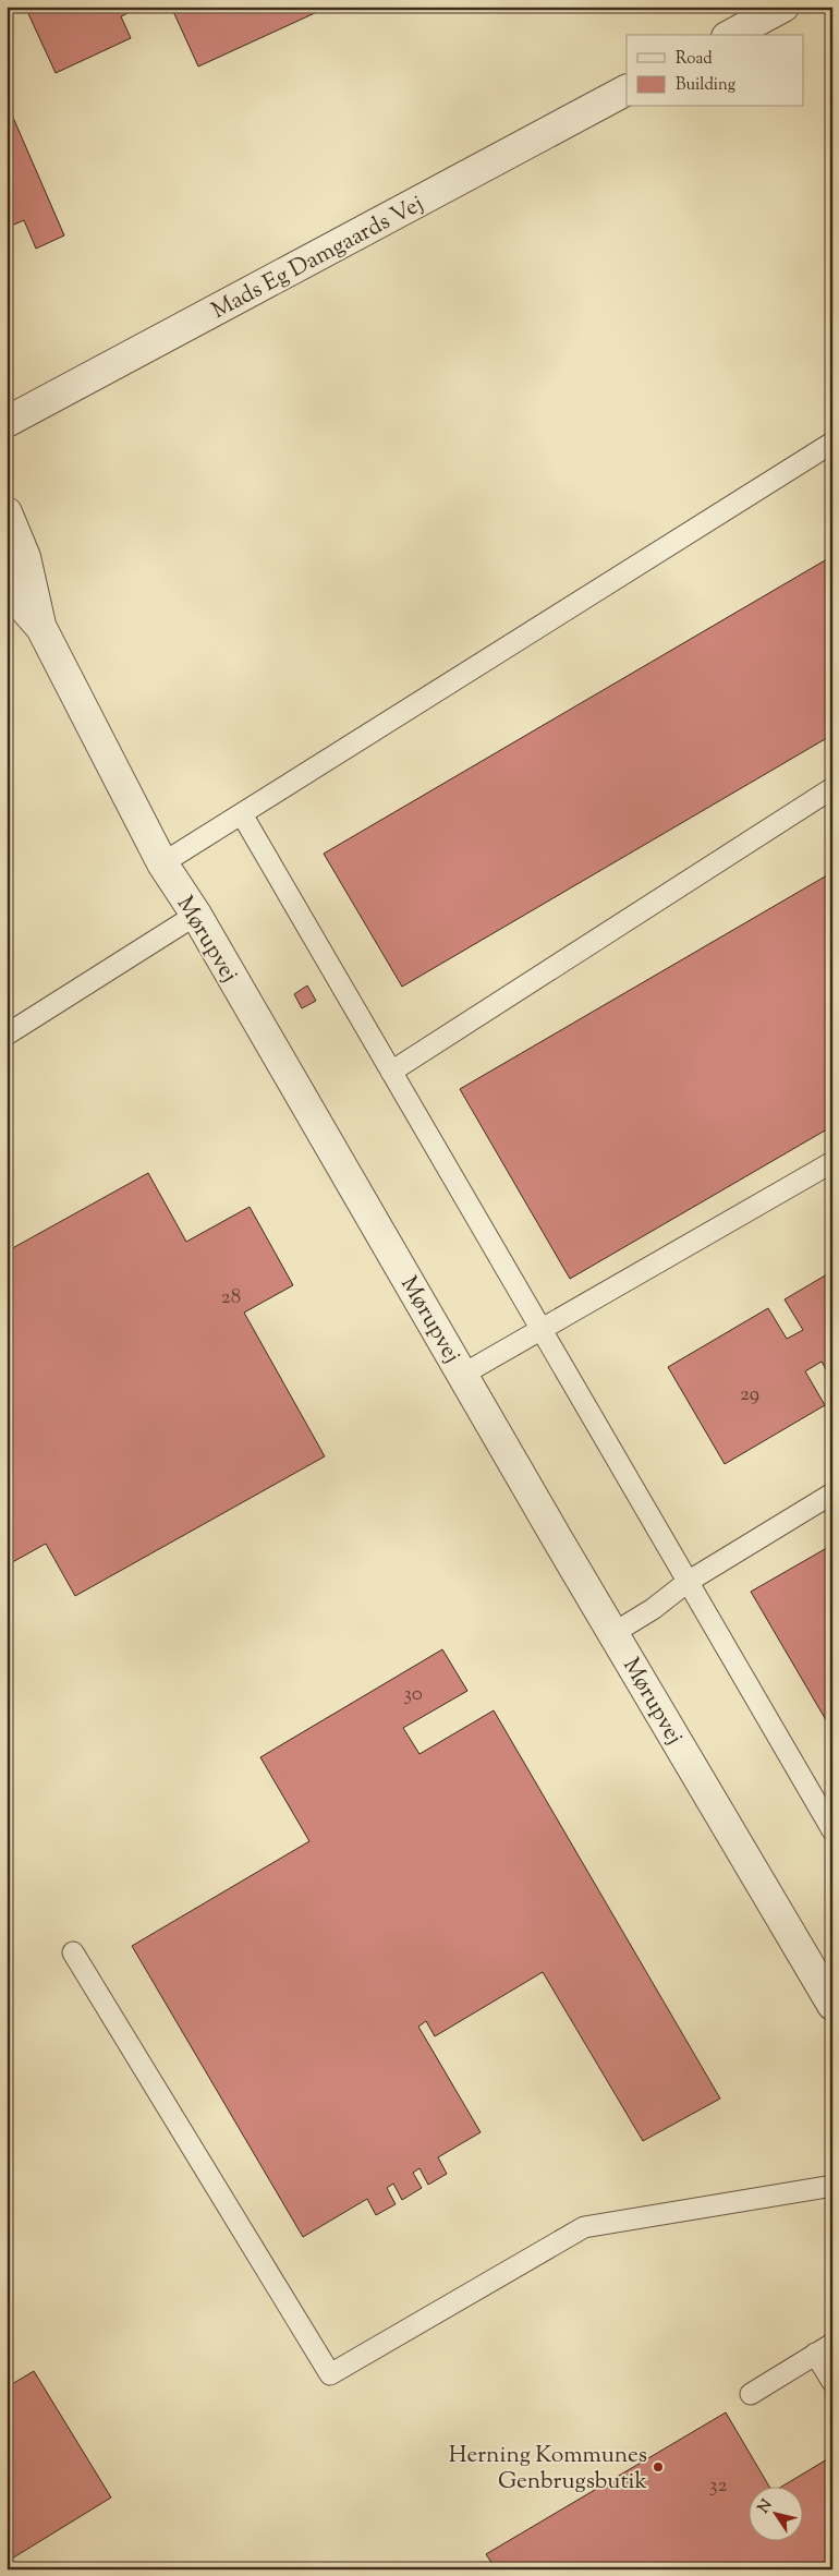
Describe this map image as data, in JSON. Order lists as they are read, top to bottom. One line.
{"streets":{"street":["Mads Eg Damgaards Vej","Mørupvej"]},"places":["Herning Kommunes Genbrugsbutik"],"house_numbers":["28","29","30","32"],"legend":["Road","Building"],"north":"top left"}
